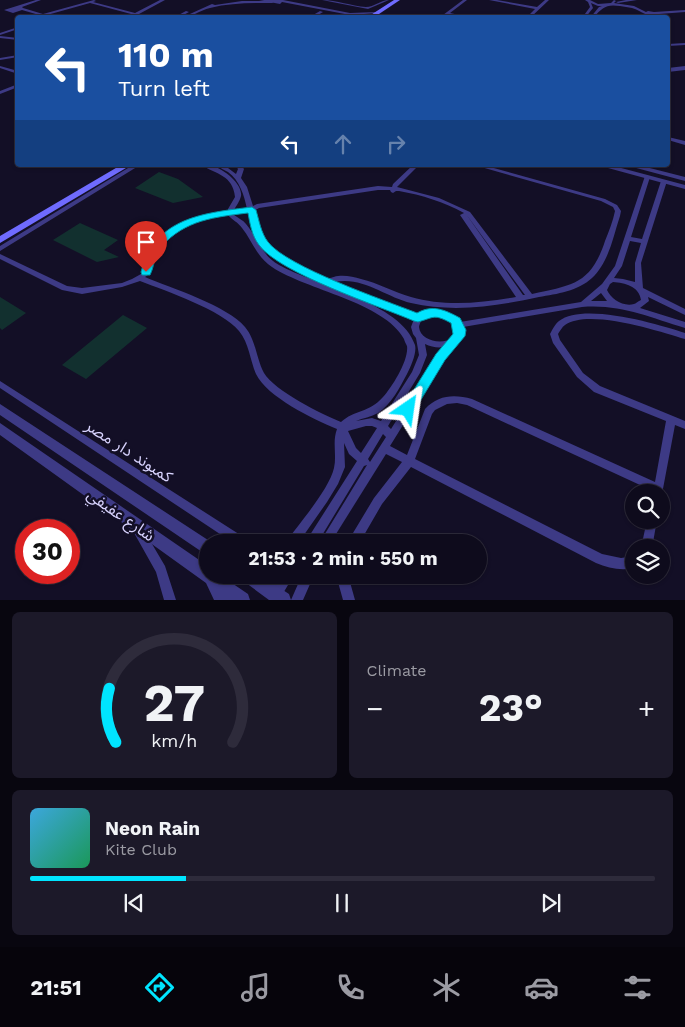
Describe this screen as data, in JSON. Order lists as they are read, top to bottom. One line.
{"streets":{"street":["كمبوند دار مصر","شارع عفيفي"]},"page":{"turn":["110 m","Turn left"],"limit":"30","trip":"21:53 · 2 min · 550 m","tile":"Climate","heat":["−","23°","+"],"song":["Neon Rain","Kite Club"],"tabs":"21:51","gauge":["27","km/h"]}}
